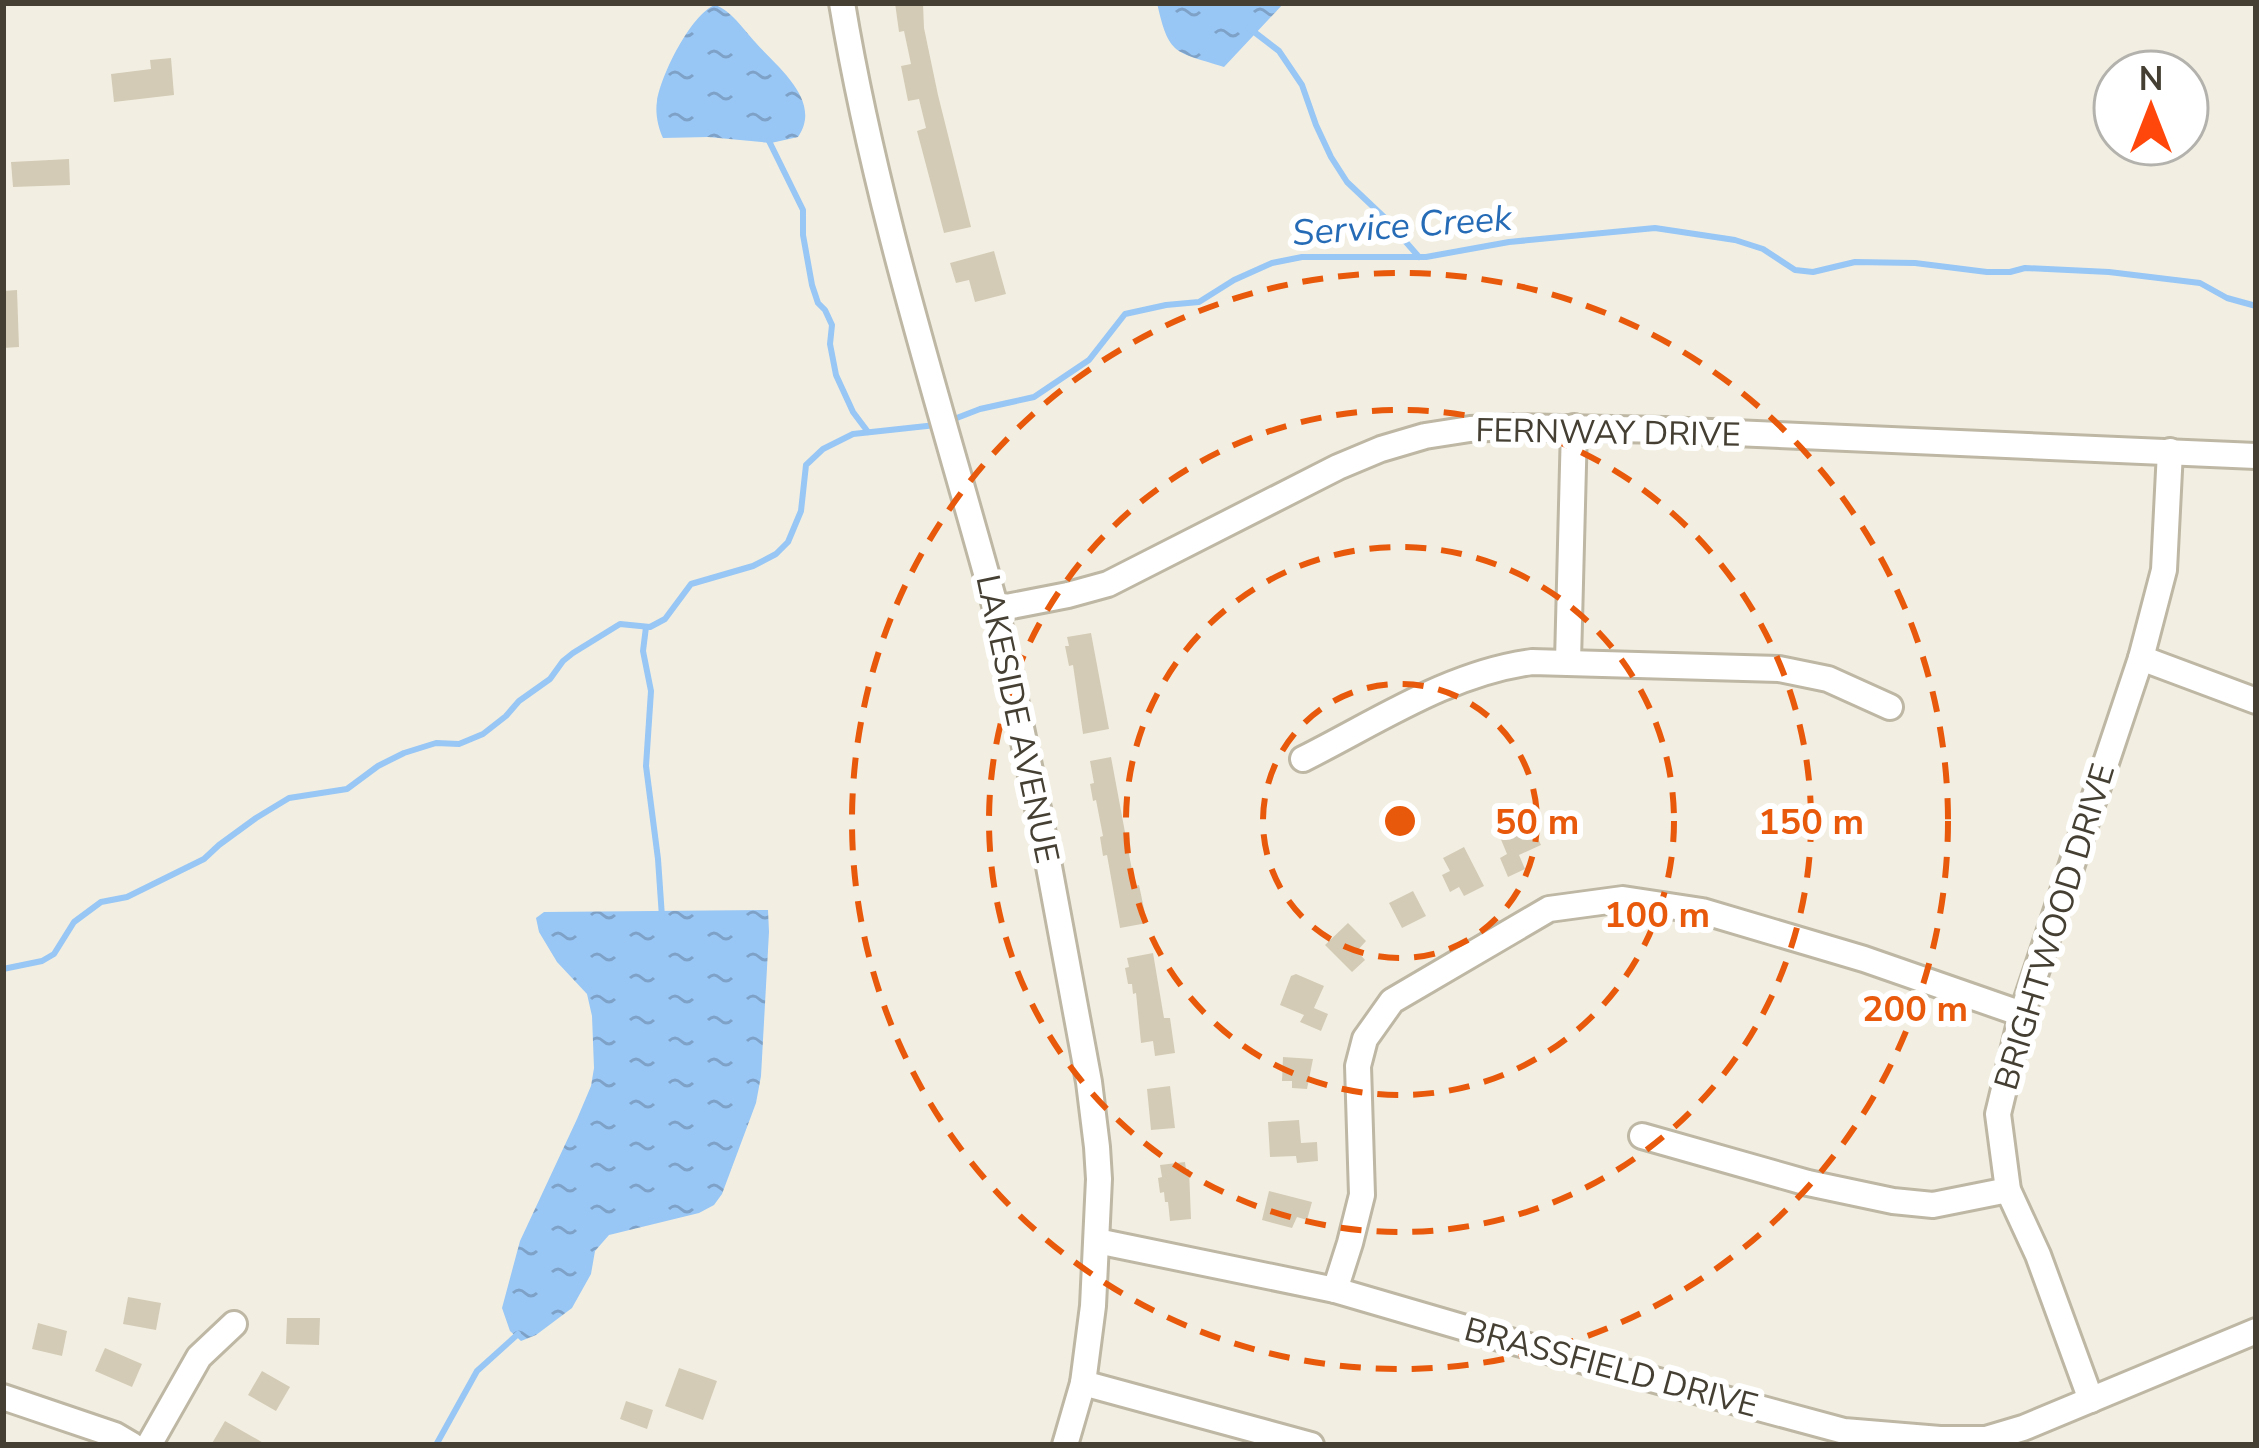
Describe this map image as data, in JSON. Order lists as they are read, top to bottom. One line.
{"streets":{"street":["FERNWAY DRIVE","LAKESIDE AVENUE","BRIGHTWOOD DRIVE","BRASSFIELD DRIVE"]},"crossings":[["FERNWAY DRIVE","LAKESIDE AVENUE"],["FERNWAY DRIVE","BRIGHTWOOD DRIVE"],["LAKESIDE AVENUE","BRASSFIELD DRIVE"],["BRIGHTWOOD DRIVE","BRASSFIELD DRIVE"]],"water":["Service Creek"],"north":"top","rings":["50 m","150 m","100 m","200 m"]}
